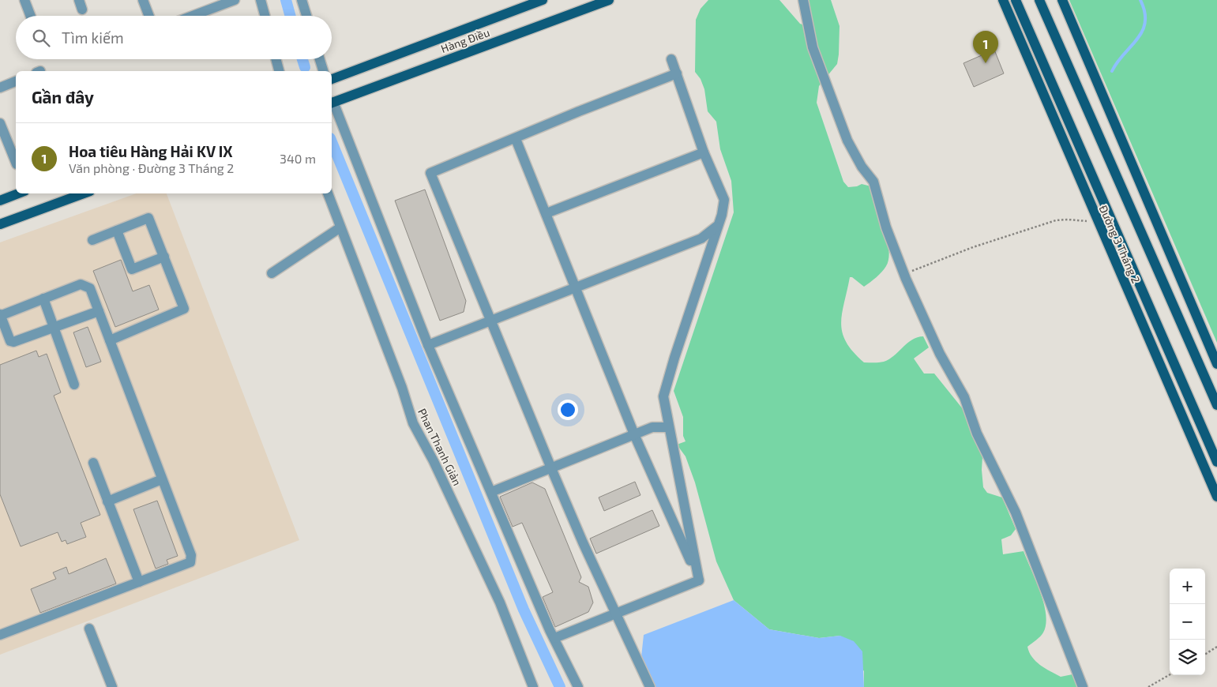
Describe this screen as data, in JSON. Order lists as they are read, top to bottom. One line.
{"streets":{"main road":["Hàng Điều","Đường 3 Tháng 2"],"street":["Phan Thanh Giản"]},"page":{"search":"Tìm kiếm","pins":"1","heading":"Gần đây","list":[{"mark":"1","name":"Hoa tiêu Hàng Hải KV IX","note":"Văn phòng · Đường 3 Tháng 2","value":"340 m"}],"map_buttons":["+","−"]}}
